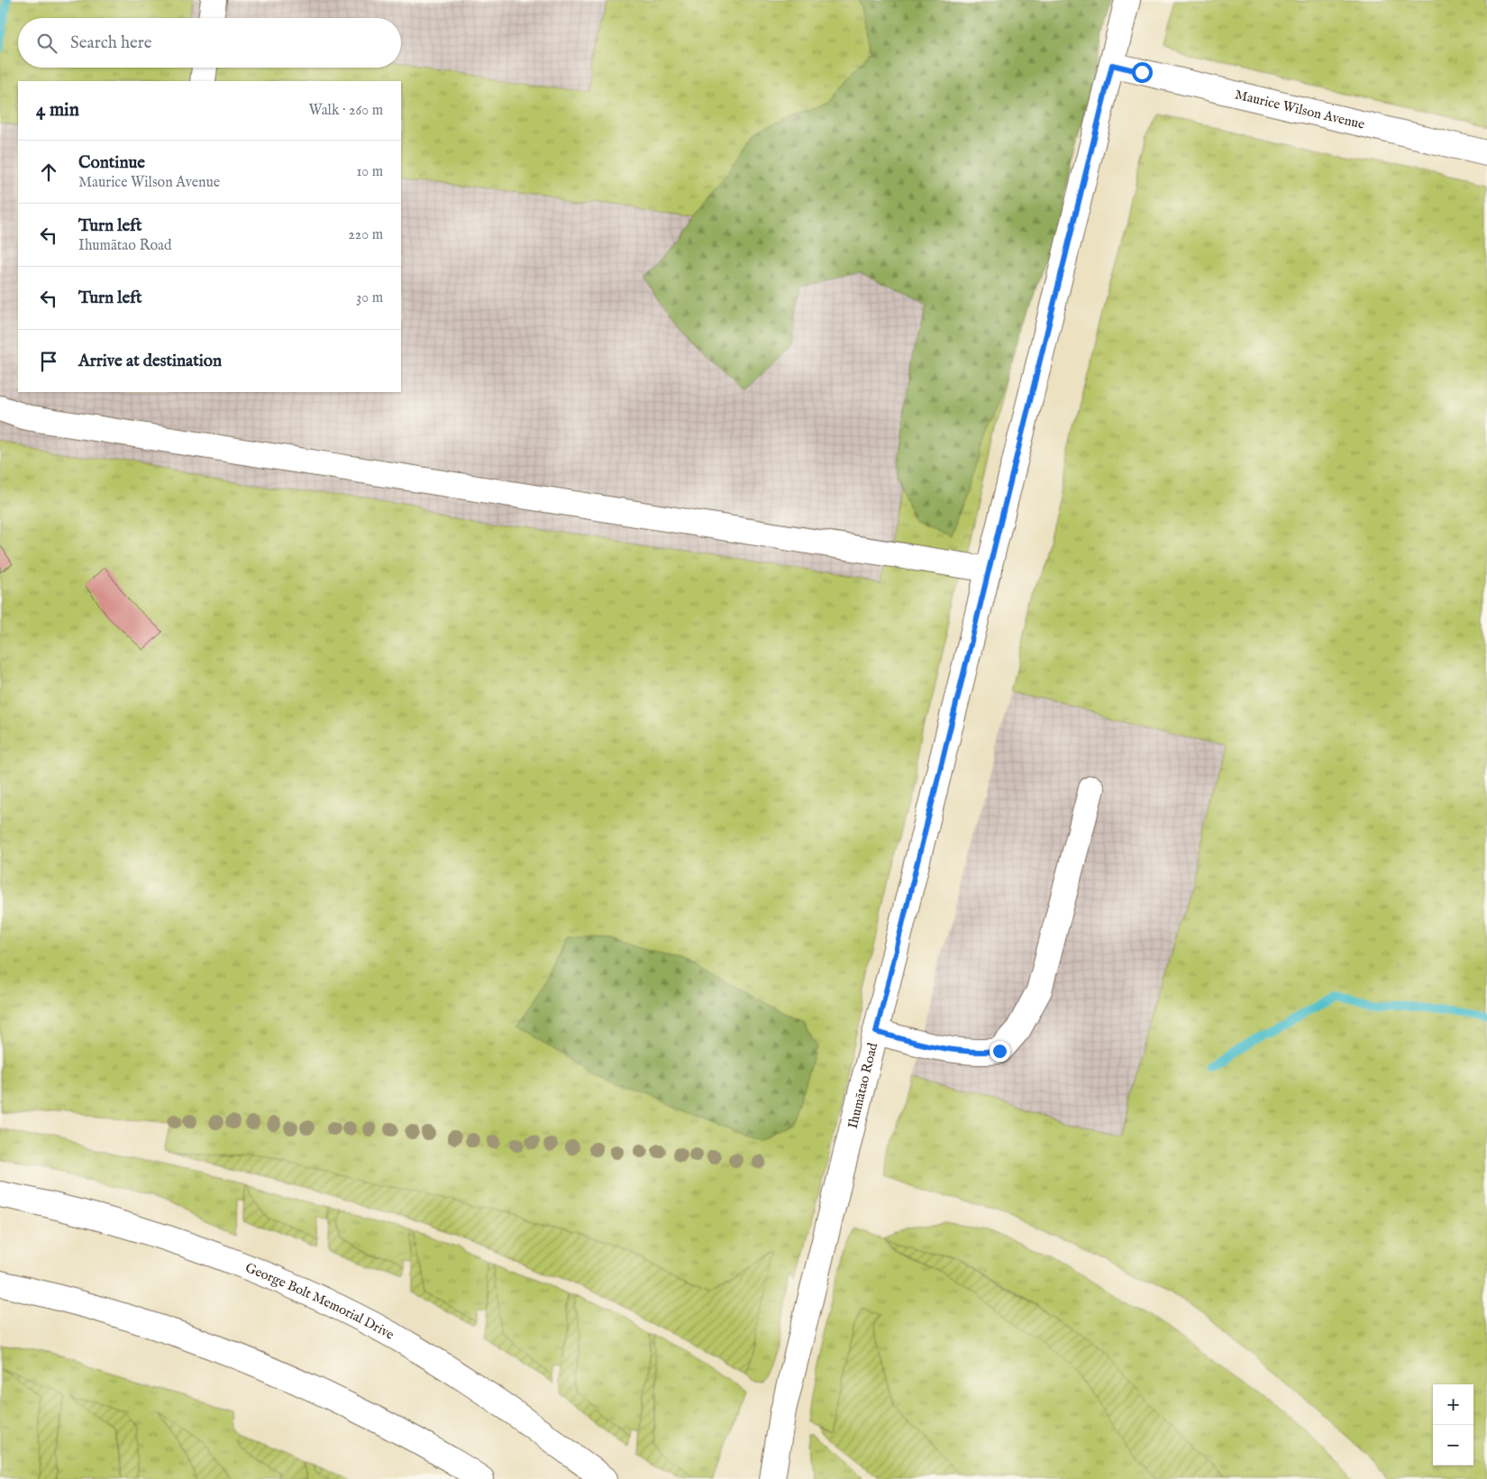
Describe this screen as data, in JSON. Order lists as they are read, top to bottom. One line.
{"streets":{"street":["Maurice Wilson Avenue","Ihumātao Road","George Bolt Memorial Drive"]},"crossings":[["Maurice Wilson Avenue","Ihumātao Road"]],"page":{"search":"Search here","heading":["4 min","Walk · 260 m"],"list":[["Continue","Maurice Wilson Avenue","10 m"],["Turn left","Ihumātao Road","220 m"],["Turn left","30 m"],"Arrive at destination"],"map_buttons":["+","−"]}}
